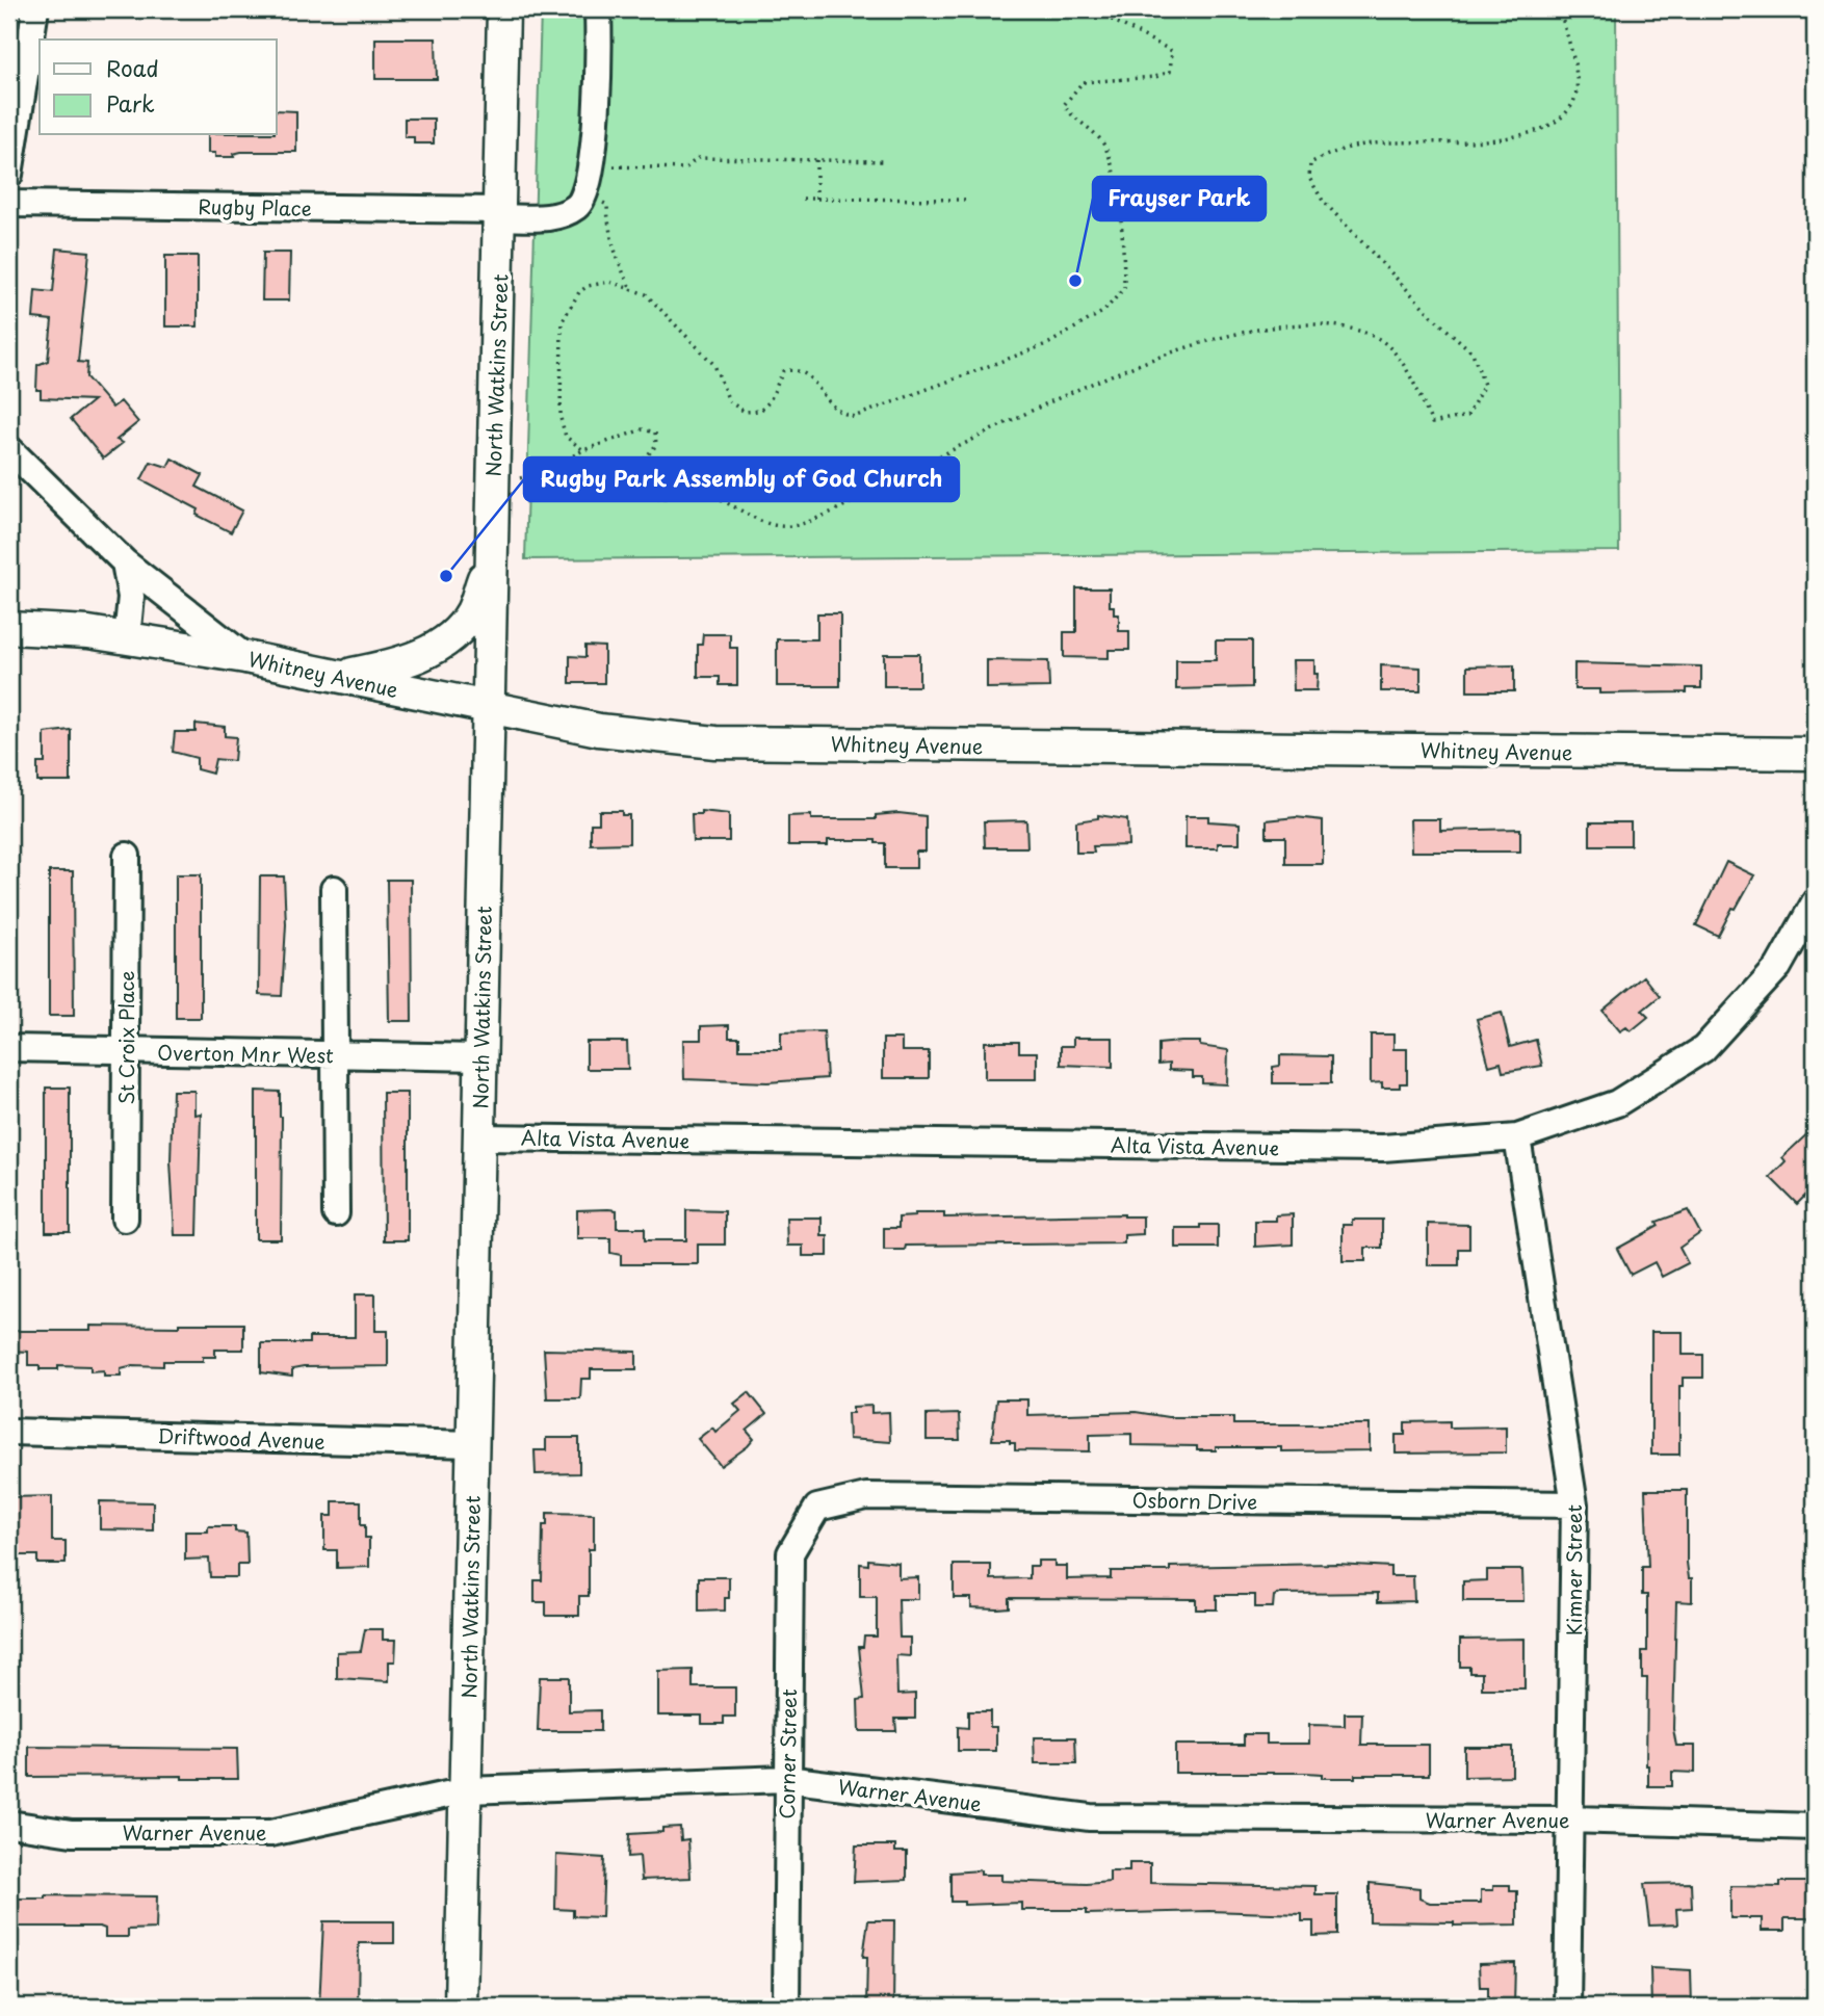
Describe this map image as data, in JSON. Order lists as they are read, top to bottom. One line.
{"streets":{"main road":["North Watkins Street","Whitney Avenue"],"street":["Rugby Place","St Croix Place","Overton Mnr West","Alta Vista Avenue","Driftwood Avenue","Osborn Drive","Kimner Street","Corner Street","Warner Avenue"]},"crossings":[["Rugby Place","North Watkins Street"],["North Watkins Street","Whitney Avenue"],["North Watkins Street","Overton Mnr West"],["North Watkins Street","Alta Vista Avenue"],["North Watkins Street","Driftwood Avenue"],["North Watkins Street","Warner Avenue"],["St Croix Place","Overton Mnr West"],["Alta Vista Avenue","Kimner Street"],["Osborn Drive","Kimner Street"],["Osborn Drive","Corner Street"],["Kimner Street","Warner Avenue"],["Corner Street","Warner Avenue"]],"places":["Frayser Park","Rugby Park Assembly of God Church"],"legend":["Road","Park"]}
